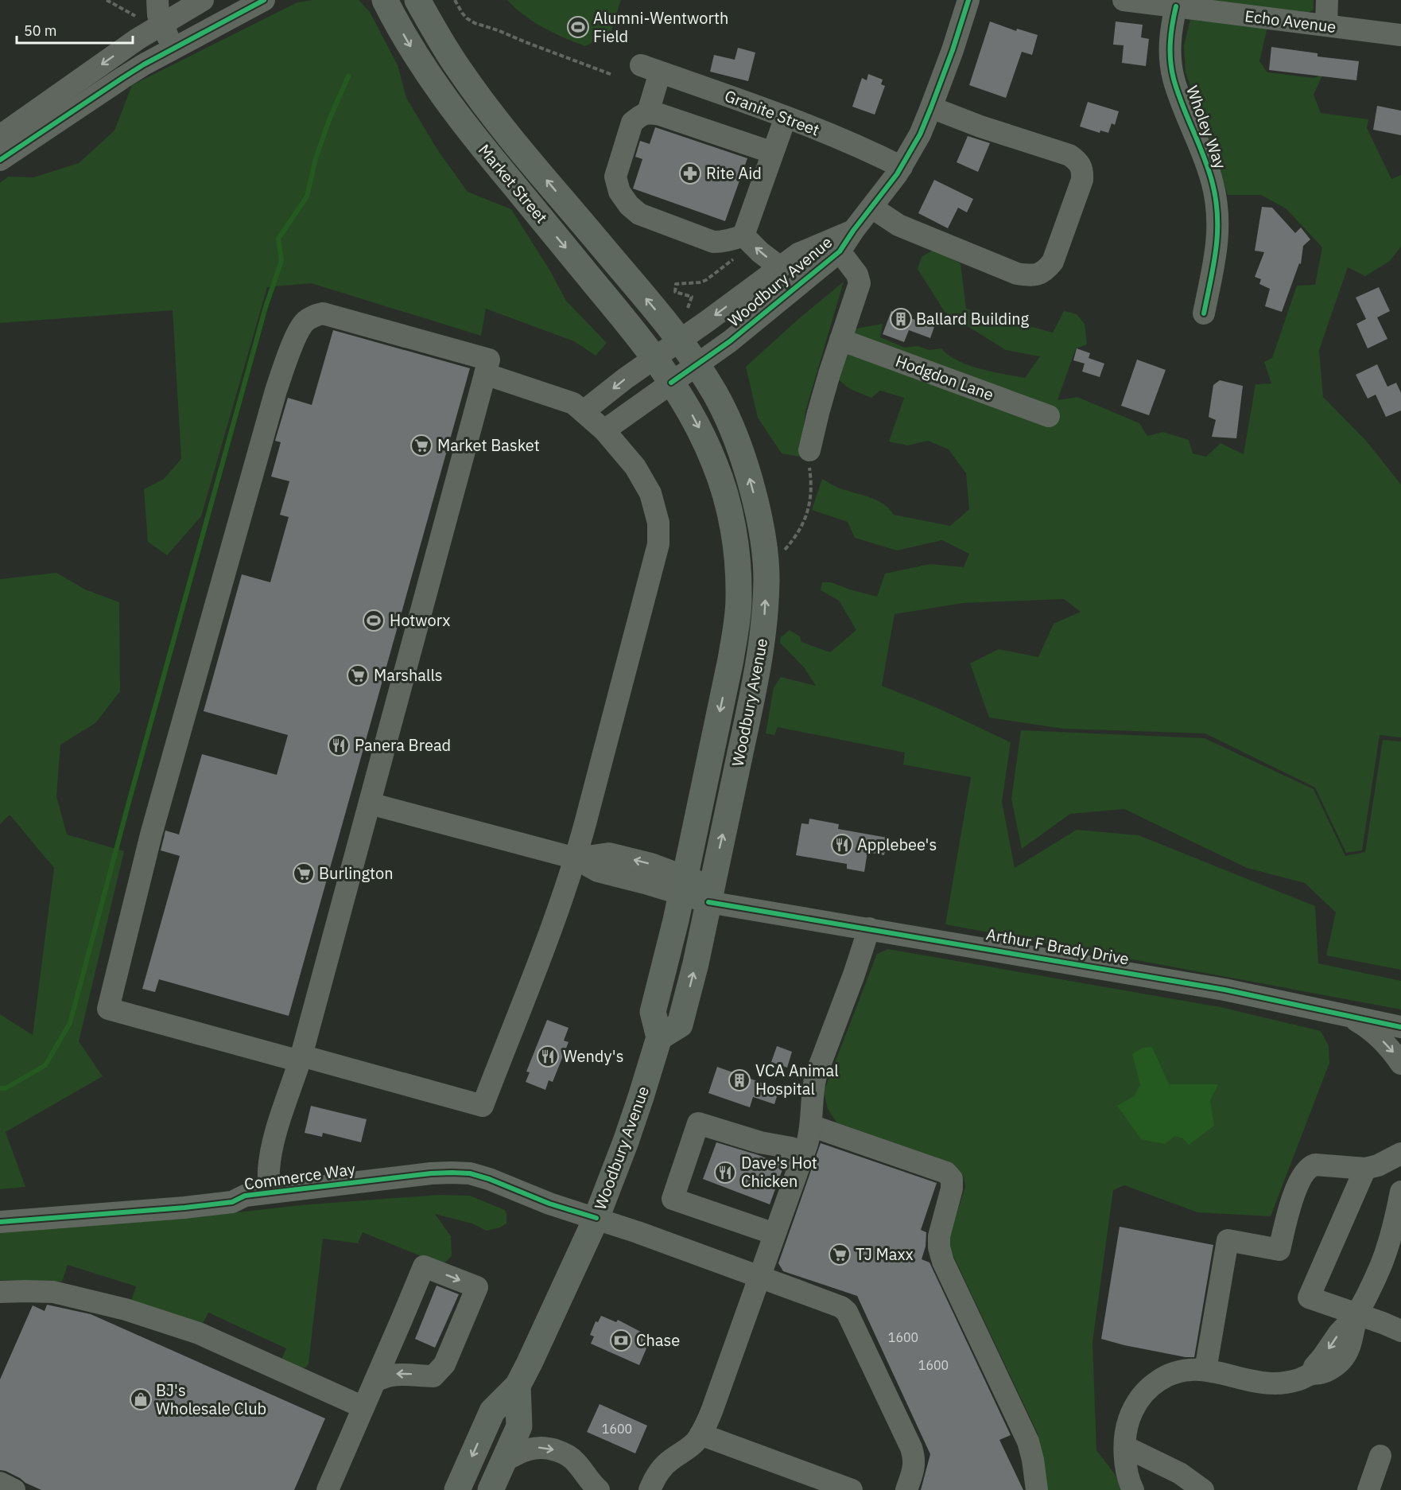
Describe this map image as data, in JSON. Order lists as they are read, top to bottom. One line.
{"streets":{"main road":["Market Street","Woodbury Avenue"],"street":["Echo Avenue","Granite Street","Wholey Way","Hodgdon Lane","Arthur F Brady Drive","Commerce Way"]},"crossings":[["Echo Avenue","Wholey Way"],["Granite Street","Woodbury Avenue"],["Market Street","Woodbury Avenue"],["Woodbury Avenue","Hodgdon Lane"],["Woodbury Avenue","Arthur F Brady Drive"],["Woodbury Avenue","Commerce Way"]],"places":{"sports":["Alumni-Wentworth Field","Hotworx"],"pharmacy":["Rite Aid"],"building":["Ballard Building","VCA Animal Hospital"],"supermarket":["Market Basket","Marshalls","Burlington","TJ Maxx"],"restaurant":["Panera Bread","Applebee's","Wendy's","Dave's Hot Chicken"],"bank":["Chase"],"shop":["BJ's Wholesale Club"]},"house_numbers":["1600","1600","1600"],"scale_bar":"50 m"}
